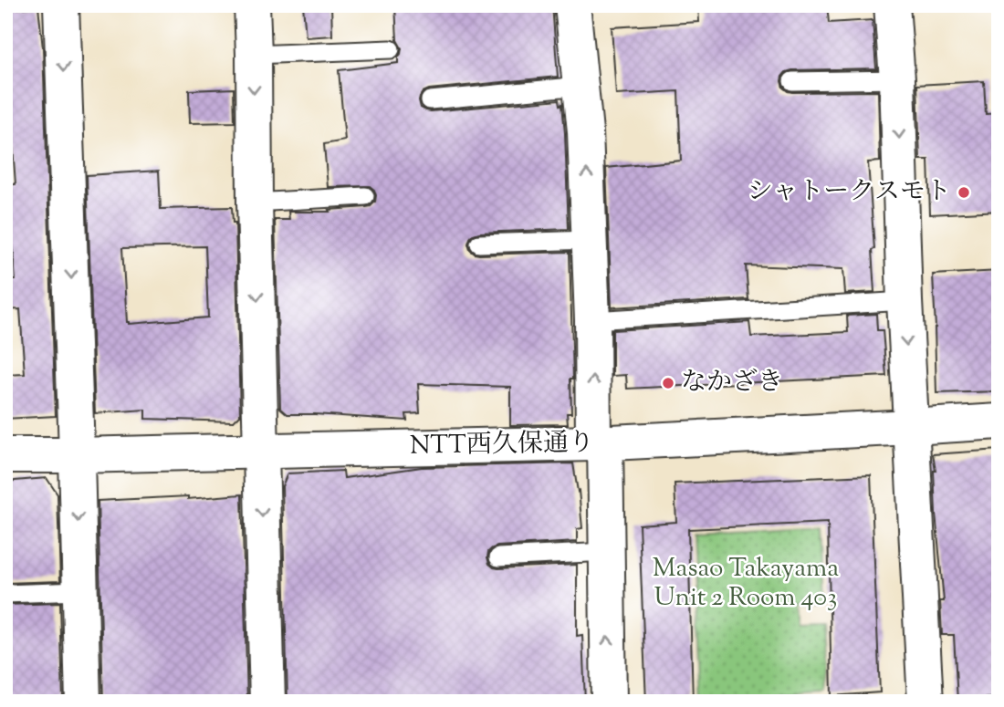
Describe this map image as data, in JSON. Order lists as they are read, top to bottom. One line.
{"streets":{"street":["NTT西久保通り"]},"parks":["Masao Takayama Unit 2 Room 403"],"places":["シャトークスモト","なかざき"]}
